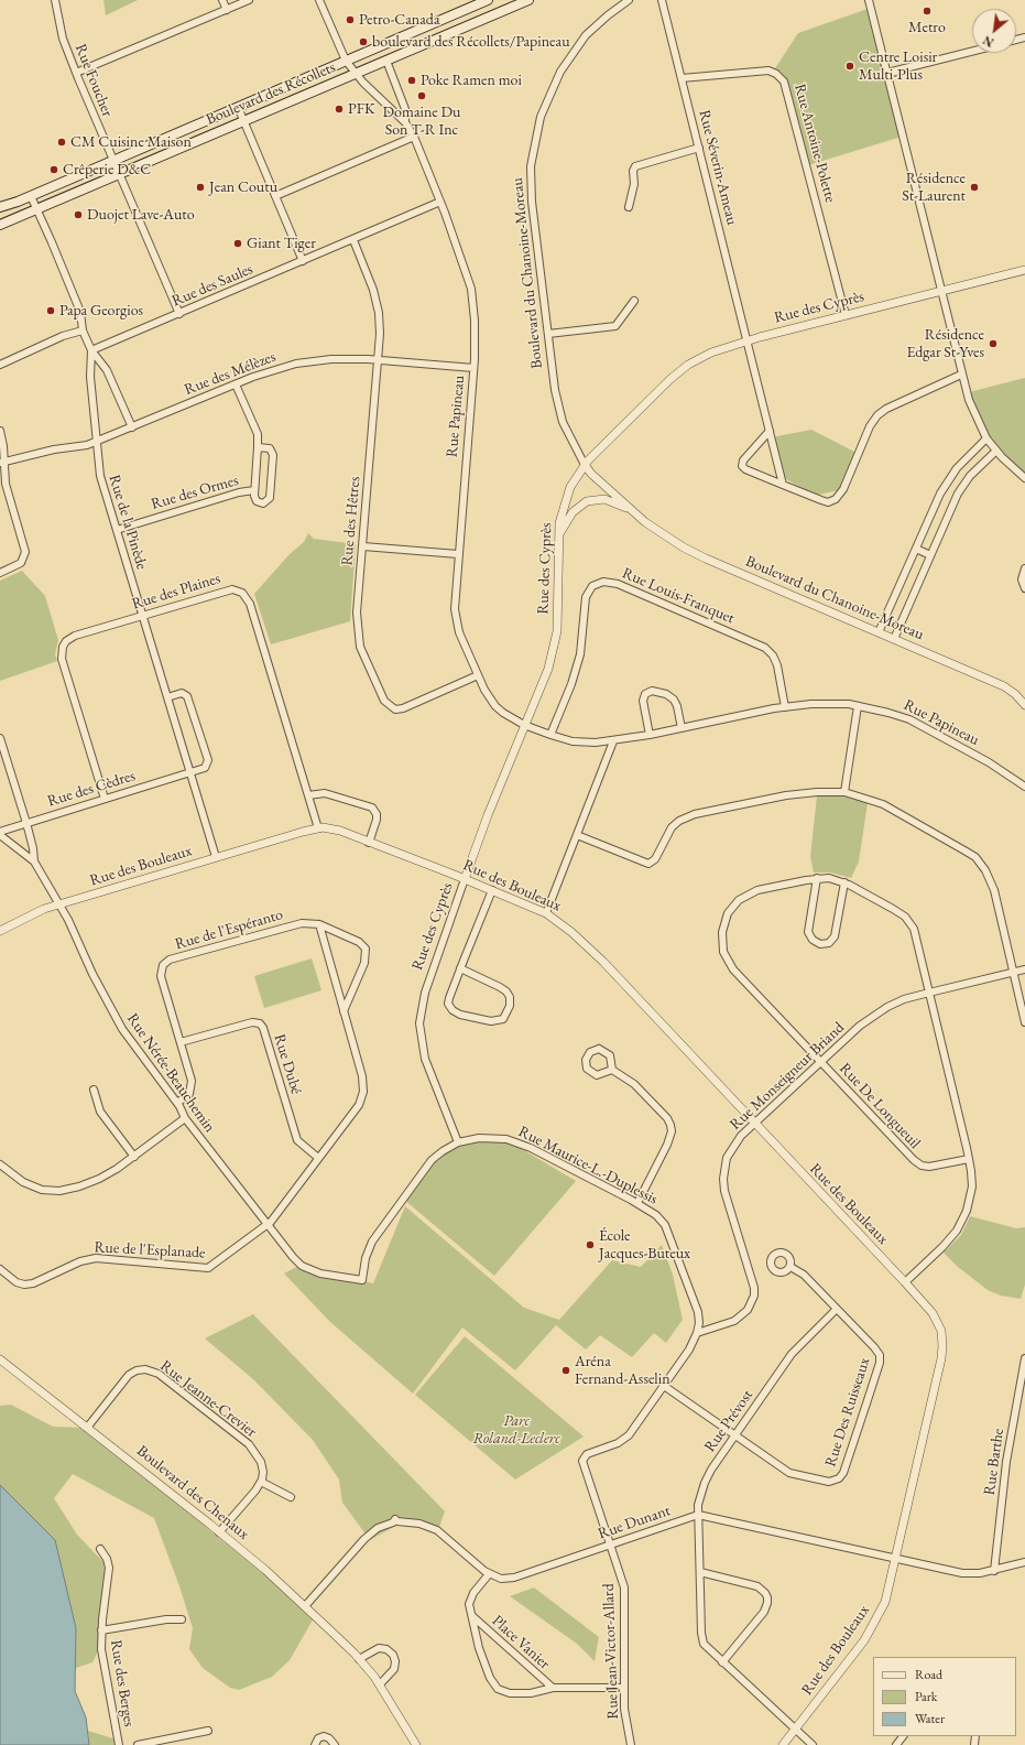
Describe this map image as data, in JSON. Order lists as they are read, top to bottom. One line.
{"streets":{"main road":["Boulevard des Récollets"],"street":["Rue Foucher","Rue Antoine-Polette","Rue Séverin-Ameau","Boulevard du Chanoine-Moreau","Rue des Saules","Rue des Cyprès","Rue des Mélèzes","Rue Papineau","Rue des Ormes","Rue des Hêtres","Rue de la Pinède","Rue des Plaines","Rue Louis-Franquet","Rue des Cèdres","Rue des Bouleaux","Rue de l'Espéranto","Rue Dubé","Rue Nérée-Beauchemin","Rue Monseigneur Briand","Rue De Longueuil","Rue Maurice-L.-Duplessis","Rue de l'Esplanade","Rue Jeanne-Crevier","Rue Des Ruisseaux","Rue Prévost","Rue Barthe","Boulevard des Chenaux","Rue Dunant","Place Vanier","Rue Jean-Victor-Allard","Rue des Berges"]},"crossings":[["Rue Foucher","Boulevard des Récollets"],["Rue Foucher","Rue des Saules"],["Boulevard des Récollets","Rue Papineau"],["Rue Antoine-Polette","Rue Séverin-Ameau"],["Rue Antoine-Polette","Rue des Cyprès"],["Rue Séverin-Ameau","Rue des Cyprès"],["Boulevard du Chanoine-Moreau","Rue des Cyprès"],["Rue des Saules","Rue Papineau"],["Rue des Saules","Rue des Hêtres"],["Rue des Saules","Rue de la Pinède"],["Rue des Cyprès","Rue Papineau"],["Rue des Cyprès","Rue des Bouleaux"],["Rue des Cyprès","Rue Maurice-L.-Duplessis"],["Rue des Mélèzes","Rue Papineau"],["Rue des Mélèzes","Rue des Ormes"],["Rue des Mélèzes","Rue des Hêtres"],["Rue des Mélèzes","Rue de la Pinède"],["Rue Papineau","Rue des Hêtres"],["Rue Papineau","Rue Louis-Franquet"],["Rue des Ormes","Rue de la Pinède"],["Rue de la Pinède","Rue des Plaines"],["Rue de la Pinède","Rue des Cèdres"],["Rue de la Pinède","Rue des Bouleaux"],["Rue des Plaines","Rue des Cèdres"],["Rue des Plaines","Rue des Bouleaux"],["Rue des Cèdres","Rue Nérée-Beauchemin"],["Rue des Bouleaux","Rue Nérée-Beauchemin"],["Rue des Bouleaux","Rue Monseigneur Briand"],["Rue des Bouleaux","Rue De Longueuil"],["Rue des Bouleaux","Rue Prévost"],["Rue de l'Espéranto","Rue Dubé"],["Rue de l'Espéranto","Rue Nérée-Beauchemin"],["Rue Nérée-Beauchemin","Rue Maurice-L.-Duplessis"],["Rue Nérée-Beauchemin","Rue de l'Esplanade"],["Rue Monseigneur Briand","Rue De Longueuil"],["Rue Monseigneur Briand","Rue Maurice-L.-Duplessis"],["Rue Maurice-L.-Duplessis","Rue Des Ruisseaux"],["Rue Maurice-L.-Duplessis","Rue Jean-Victor-Allard"],["Rue Jeanne-Crevier","Boulevard des Chenaux"],["Rue Des Ruisseaux","Rue Prévost"],["Rue Prévost","Rue Dunant"],["Boulevard des Chenaux","Rue Dunant"],["Rue Dunant","Place Vanier"],["Rue Dunant","Rue Jean-Victor-Allard"],["Place Vanier","Rue Jean-Victor-Allard"]],"parks":["Parc Roland-Leclerc"],"places":["Metro","Petro-Canada","boulevard des Récollets/Papineau","Centre Loisir Multi-Plus","Poke Ramen moi","Domaine Du Son T-R Inc","PFK","CM Cuisine Maison","Crêperie D&C","Jean Coutu","Résidence St-Laurent","Duojet Lave-Auto","Giant Tiger","Papa Georgios","Résidence Edgar St-Yves","École Jacques-Buteux","Aréna Fernand-Asselin"],"legend":["Road","Park","Water"],"north":"bottom left"}
